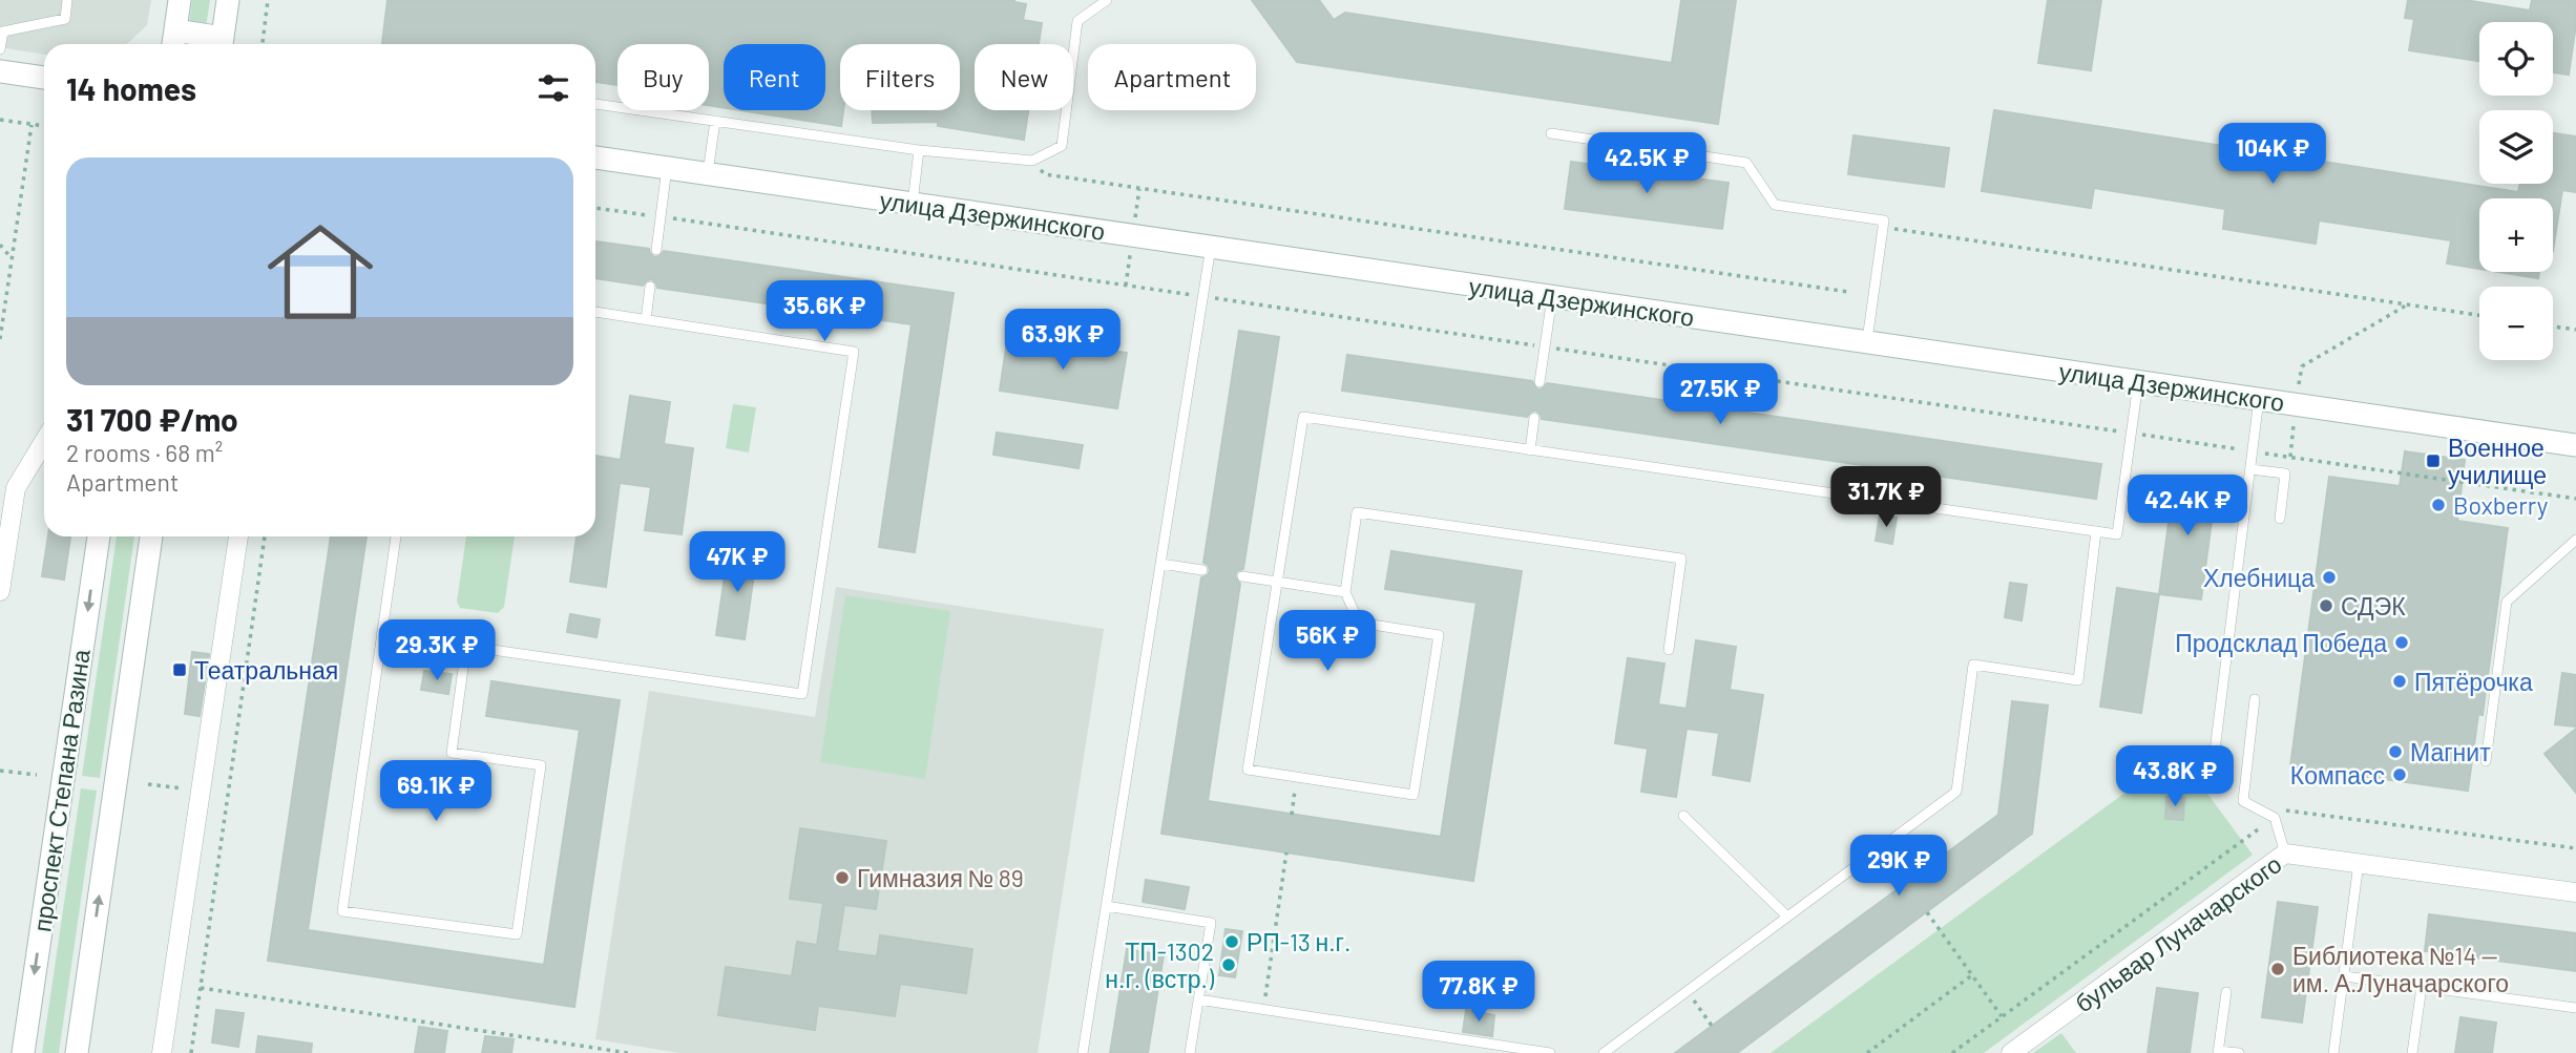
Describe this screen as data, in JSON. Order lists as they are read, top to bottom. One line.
{"streets":{"main road":["улица Дзержинского","проспект Степана Разина"],"street":["бульвар Луначарского"]},"places":{"transit":["Военное училище","Театральная"],"other":["Boxberry","Хлебница","СДЭК","Продсклад Победа","Пятёрочка","Магнит","Компасс","Гимназия № 89","РП-13 н.г.","ТП-1302 н.г. (встр.)","Библиотека №14 — им. А.Луначарского"]},"page":{"map_buttons":["+","−"],"chip":["Buy","Rent","Filters","New","Apartment"],"heading":"14 homes","price":["104K ₽","42.5K ₽","35.6K ₽","63.9K ₽","27.5K ₽","31.7K ₽","42.4K ₽","47K ₽","56K ₽","29.3K ₽","43.8K ₽","69.1K ₽","29K ₽","77.8K ₽"],"list":[{"name":"31 700 ₽/mo","note":"2 rooms · 68 m² · Apartment"}]}}
